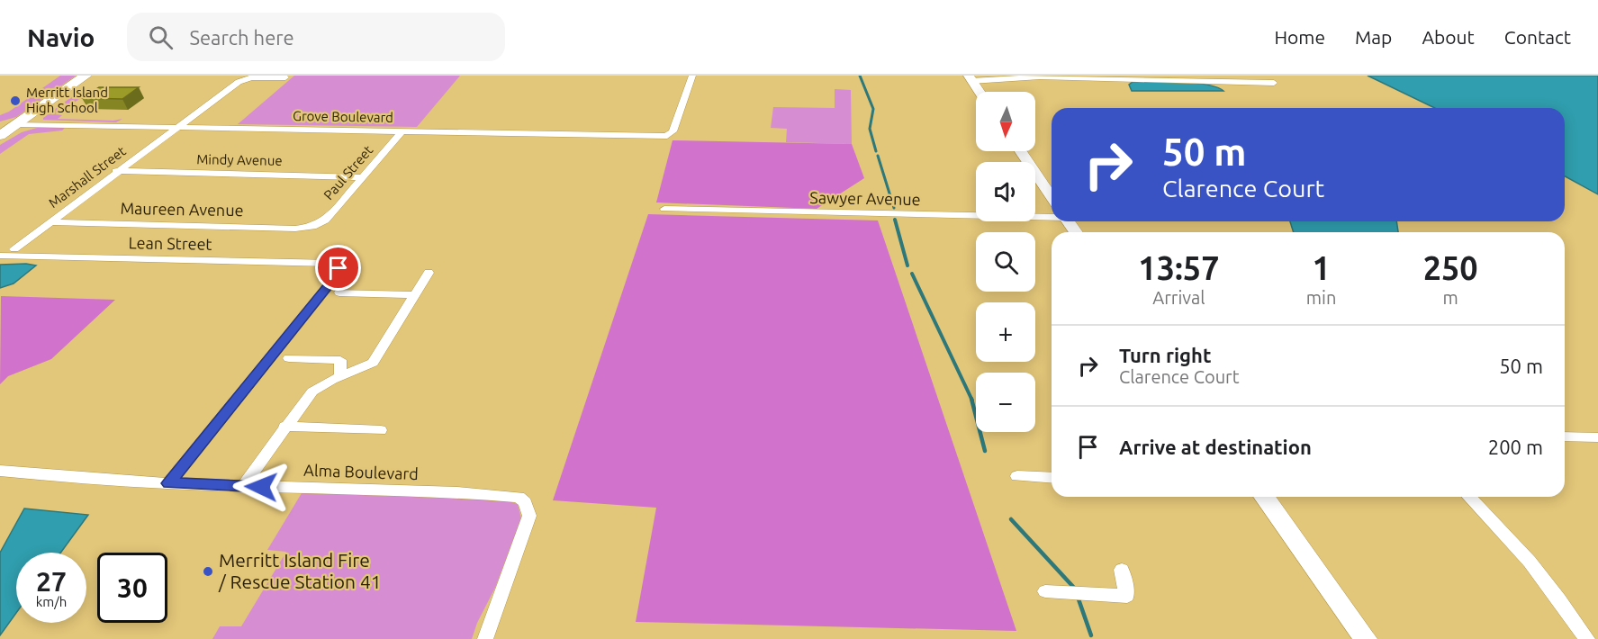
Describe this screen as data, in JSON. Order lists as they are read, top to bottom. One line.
{"streets":{"street":["Grove Boulevard","Mindy Avenue","Paul Street","Marshall Street","Sawyer Avenue","Maureen Avenue","Lean Street","Alma Boulevard"]},"crossings":[["Grove Boulevard","Paul Street"],["Grove Boulevard","Marshall Street"],["Mindy Avenue","Paul Street"],["Mindy Avenue","Marshall Street"],["Paul Street","Maureen Avenue"],["Marshall Street","Maureen Avenue"],["Lean Street","Alma Boulevard"]],"places":["Merritt Island High School","Merritt Island Fire / Rescue Station 41"],"north":"bottom","page":{"header":"Navio","search":"Search here","nav":["Home","Map","About","Contact"],"map_buttons":["+","−"],"turn":["50 m","Clarence Court"],"eta":["13:57","Arrival","1","min","250","m"],"list":[{"name":"Turn right","note":"Clarence Court","value":"50 m"},{"name":"Arrive at destination","value":"200 m"}],"speed":"27 km/h","limit":"30"}}
